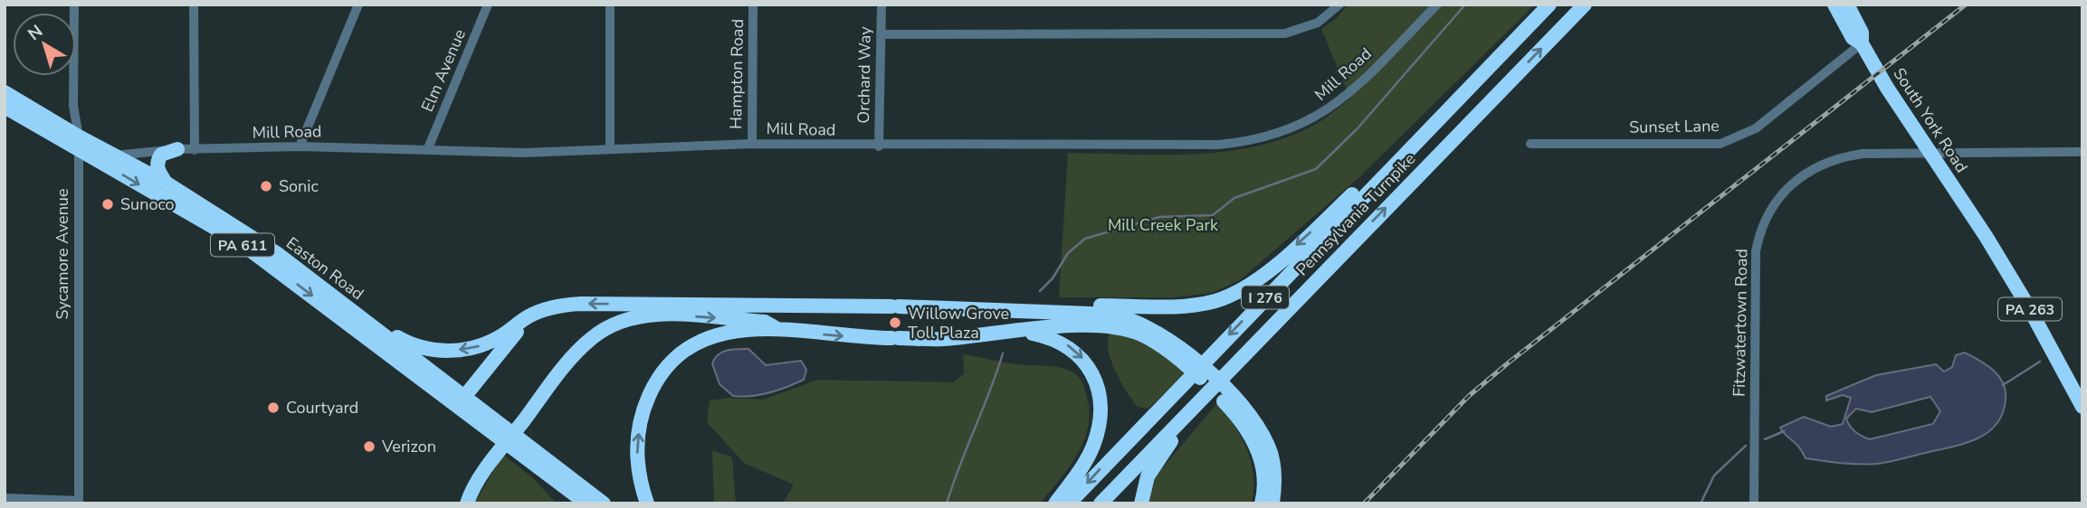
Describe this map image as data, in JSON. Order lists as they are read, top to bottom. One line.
{"streets":{"highway":["South York Road","Pennsylvania Turnpike","PA 611","Easton Road","I 276","PA 263"],"street":["Elm Avenue","Hampton Road","Mill Road","Orchard Way","Sunset Lane","Sycamore Avenue","Fitzwatertown Road"]},"crossings":[["Elm Avenue","Mill Road"],["Hampton Road","Mill Road"],["Mill Road","Orchard Way"],["Mill Road","Easton Road"],["South York Road","Sunset Lane"],["South York Road","Fitzwatertown Road"],["Sycamore Avenue","Easton Road"]],"parks":["Mill Creek Park"],"places":["Sonic","Sunoco","Willow Grove Toll Plaza","Courtyard","Verizon"],"north":"top left"}
